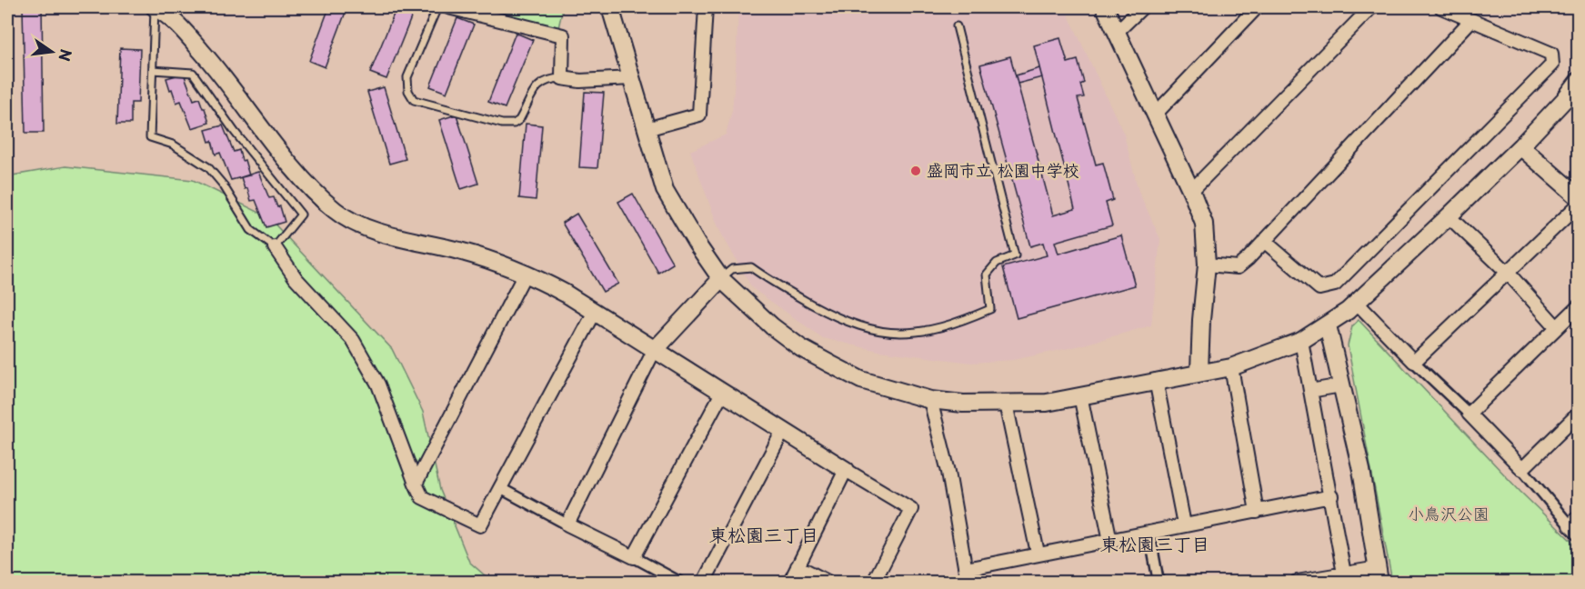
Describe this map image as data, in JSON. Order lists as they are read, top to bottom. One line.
{"districts":["東松園三丁目","東松園三丁目"],"parks":["小鳥沢公園"],"places":["盛岡市立 松園中学校"],"north":"right"}
